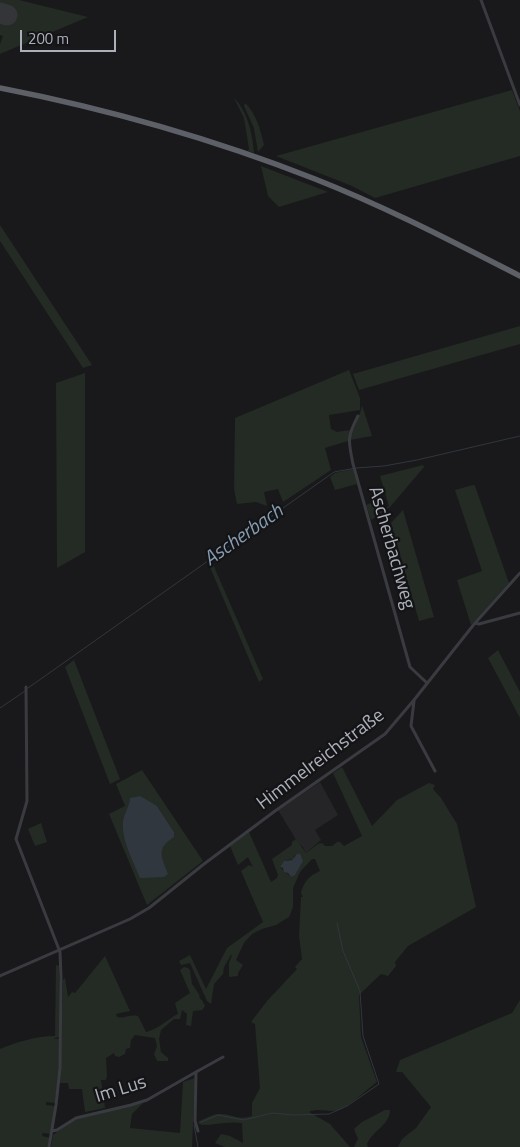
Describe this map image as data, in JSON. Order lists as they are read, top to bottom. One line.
{"streets":{"street":["Ascherbachweg","Himmelreichstraße","Im Lus"]},"crossings":[["Ascherbachweg","Himmelreichstraße"]],"water":["Ascherbach"],"scale_bar":"200 m"}
